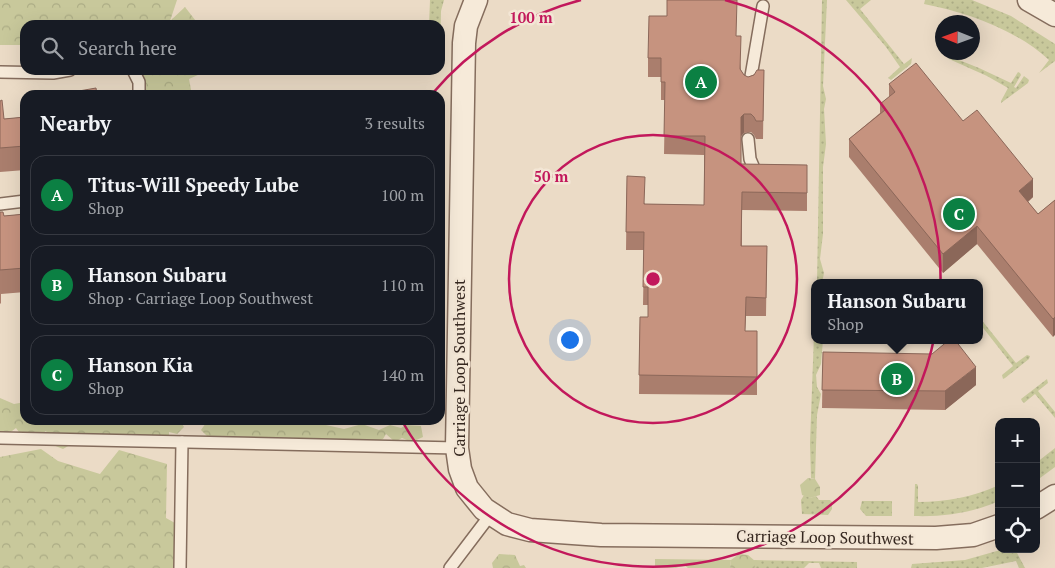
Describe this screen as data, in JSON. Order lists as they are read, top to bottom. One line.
{"streets":{"street":["Carriage Loop Southwest"]},"north":"left","page":{"search":"Search here","pins":["A","C","B"],"heading":["Nearby","3 results"],"list":[{"mark":"A","name":"Titus-Will Speedy Lube","note":"Shop","value":"100 m"},{"mark":"B","name":"Hanson Subaru","note":"Shop · Carriage Loop Southwest","value":"110 m"},{"mark":"C","name":"Hanson Kia","note":"Shop","value":"140 m"}],"popup":["Hanson Subaru","Shop"],"map_buttons":["+","−"]},"rings":["100 m","50 m"]}
